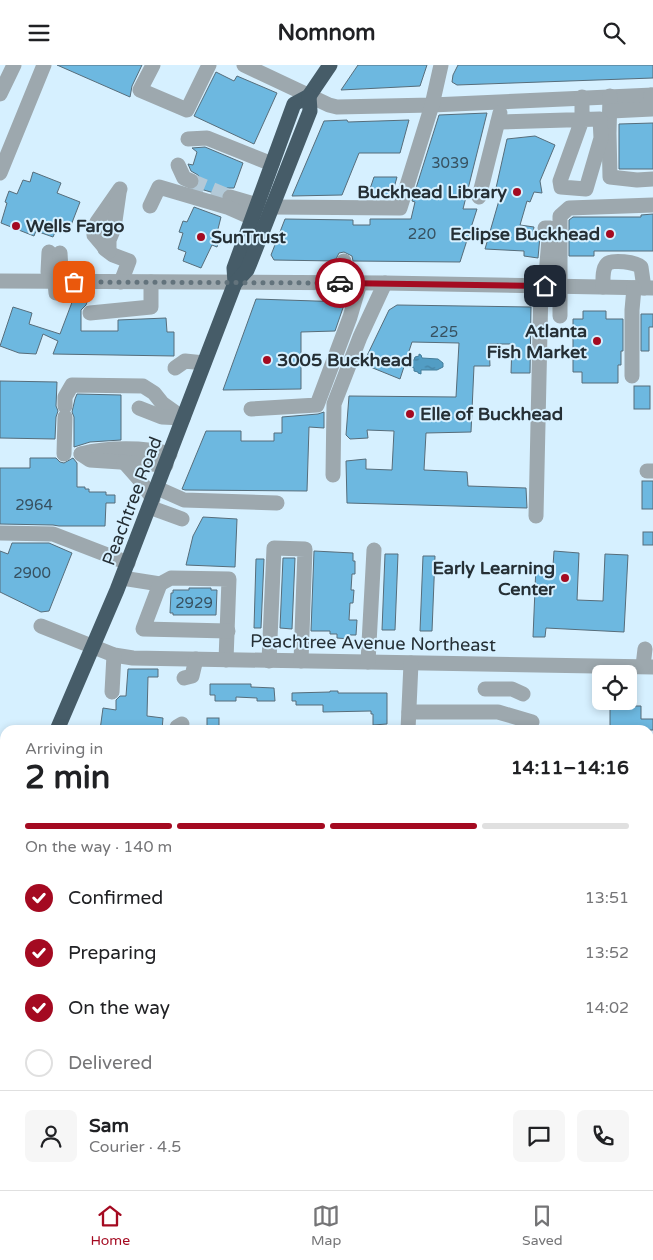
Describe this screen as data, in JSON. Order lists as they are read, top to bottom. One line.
{"streets":{"highway":["Peachtree Road"],"street":["Peachtree Avenue Northeast"]},"crossings":[["Peachtree Road","Peachtree Avenue Northeast"]],"places":["Buckhead Library","Wells Fargo","Eclipse Buckhead","SunTrust","Atlanta Fish Market","3005 Buckhead","Elle of Buckhead","Early Learning Center"],"house_numbers":["3039","220","225","2964","2900","2929"],"page":{"header":"Nomnom","heading":["2 min","Arriving in","14:11–14:16"],"panel":["Sam","Courier · 4.5"],"bar":"On the way · 140 m","list":[["Confirmed","13:51"],["Preparing","13:52"],["On the way","14:02"],"Delivered"],"tabs":["Home","Map","Saved"]}}
